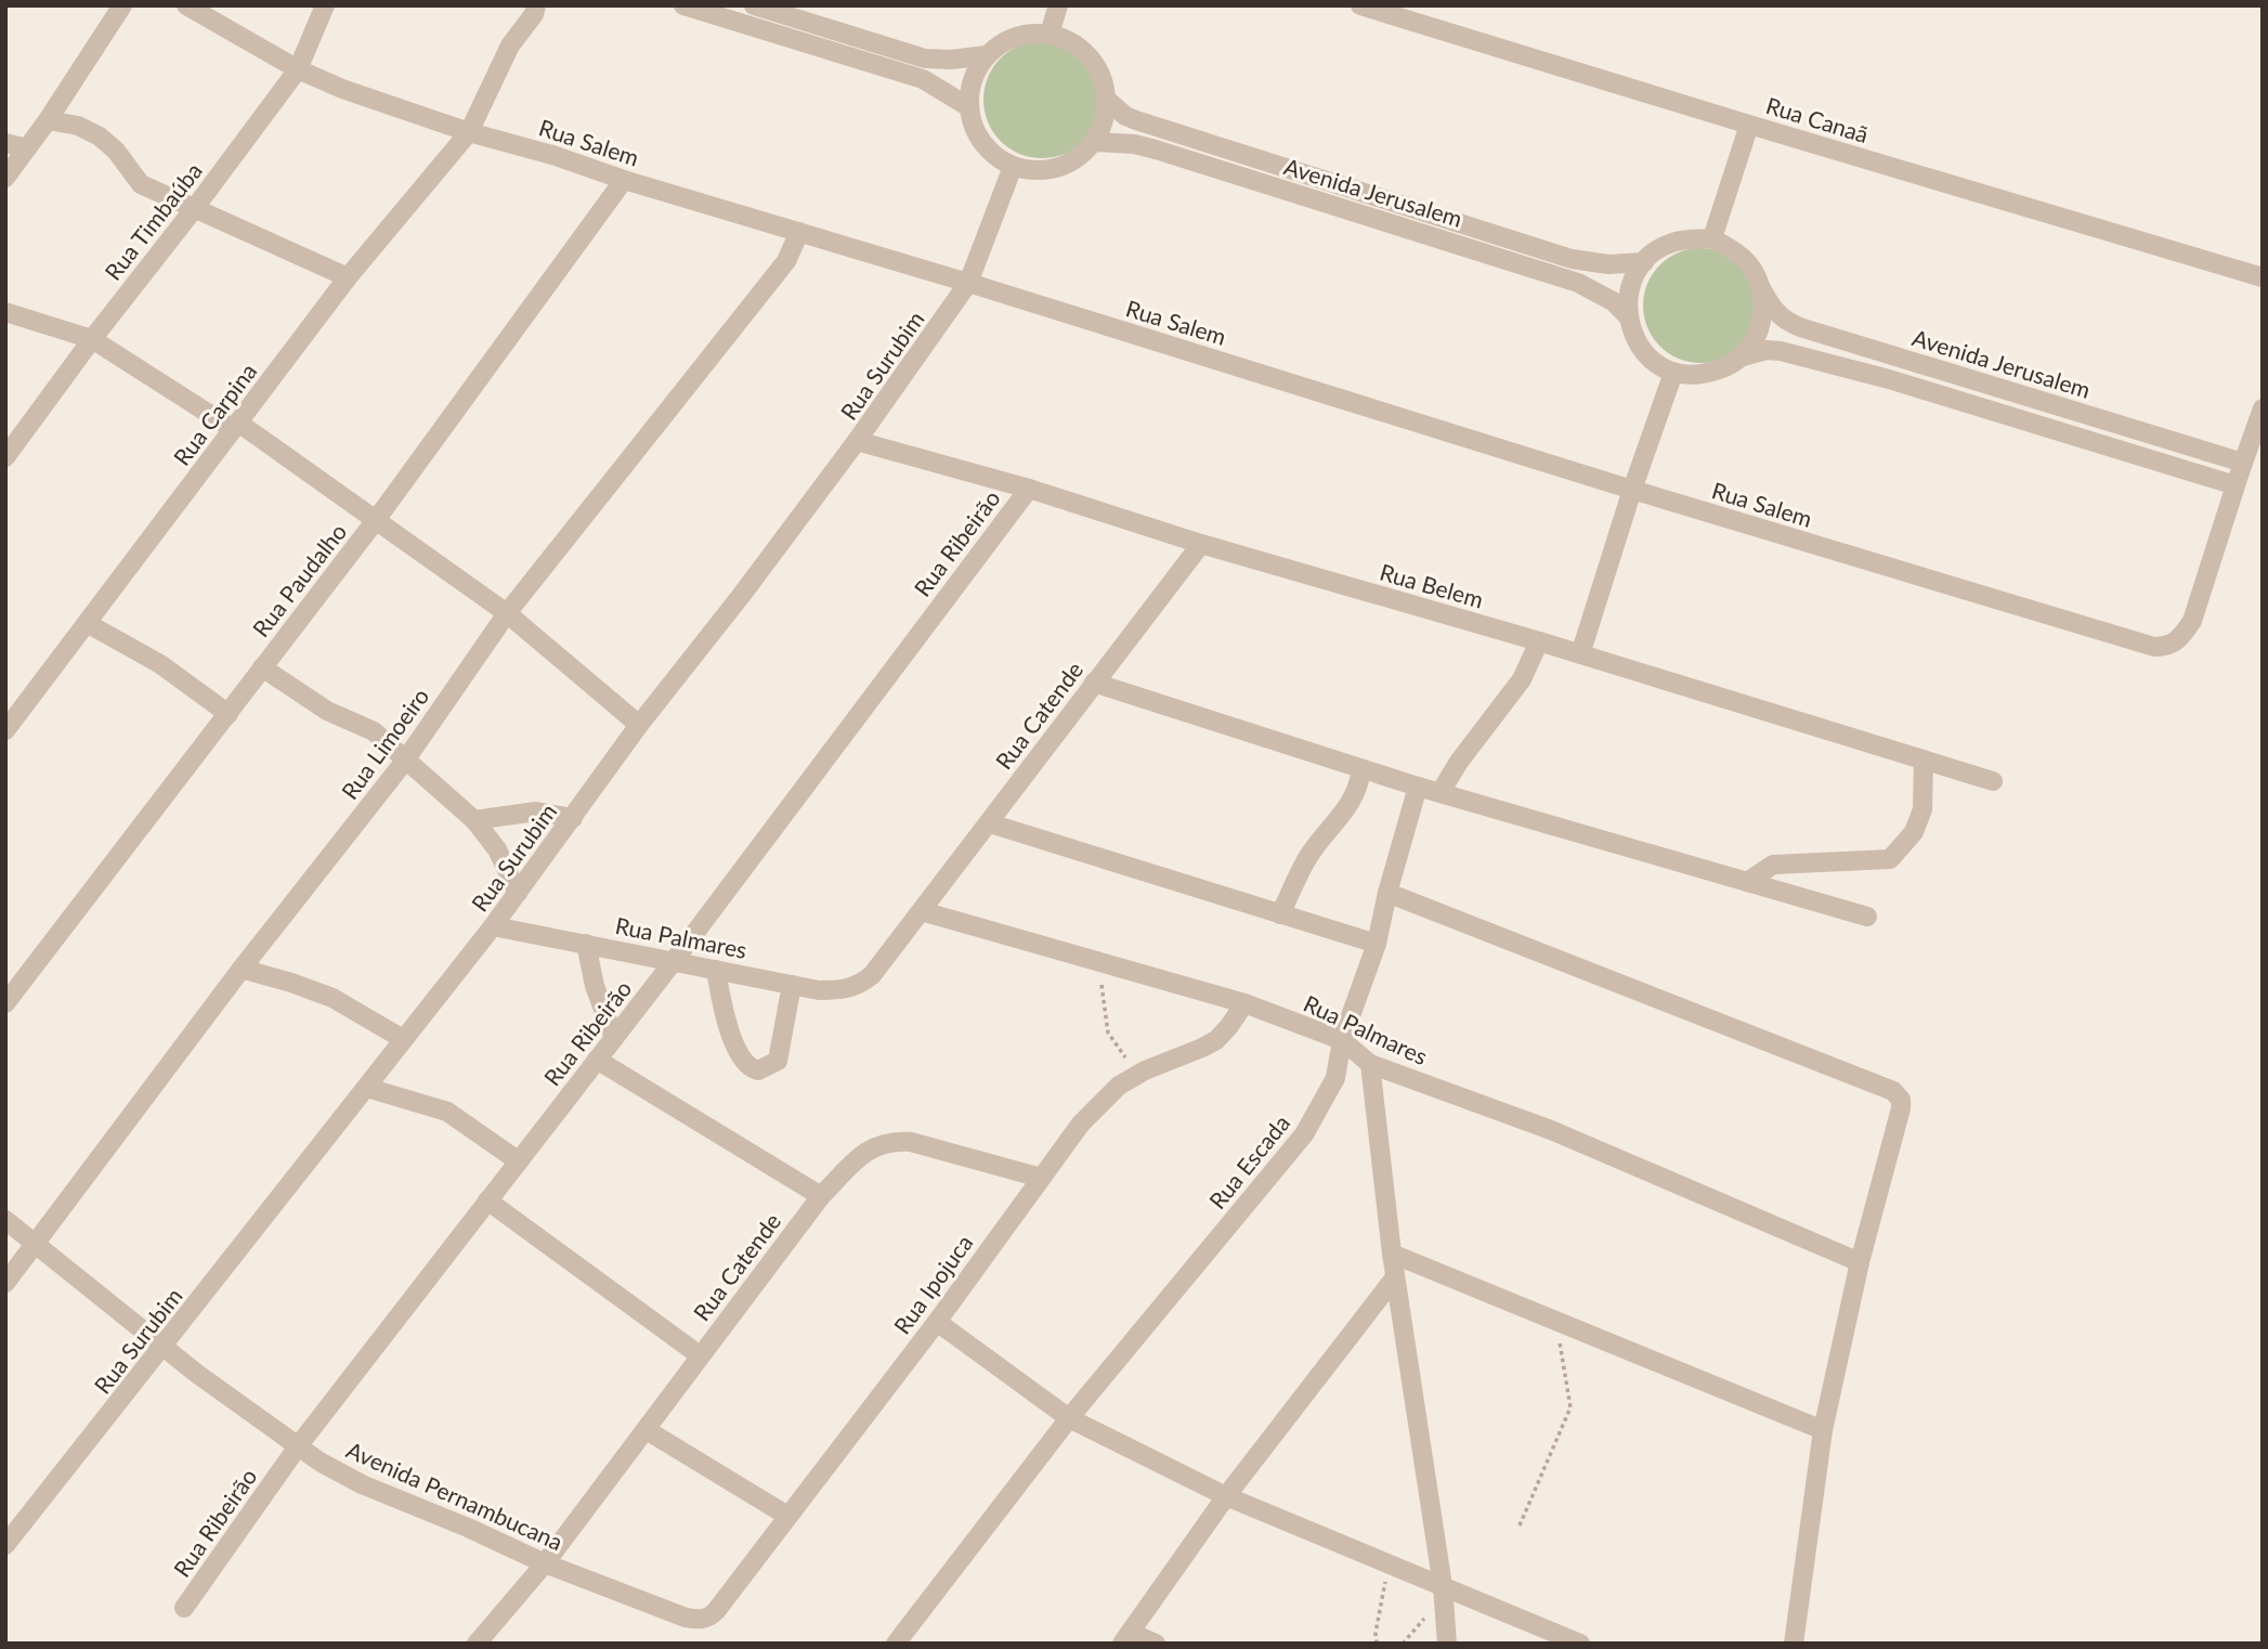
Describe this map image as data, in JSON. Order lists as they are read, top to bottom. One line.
{"streets":{"street":["Rua Canaã","Rua Salem","Avenida Jerusalem","Rua Timbaúba","Rua Surubim","Rua Carpina","Rua Ribeirão","Rua Paudalho","Rua Belem","Rua Catende","Rua Limoeiro","Rua Palmares","Rua Escada","Rua Ipojuca","Avenida Pernambucana"]},"crossings":[["Rua Salem","Rua Timbaúba"],["Rua Salem","Rua Surubim"],["Rua Salem","Rua Carpina"],["Rua Salem","Rua Paudalho"],["Rua Salem","Rua Limoeiro"],["Avenida Jerusalem","Rua Surubim"],["Rua Surubim","Rua Belem"],["Rua Surubim","Rua Palmares"],["Rua Surubim","Avenida Pernambucana"],["Rua Ribeirão","Rua Belem"],["Rua Ribeirão","Rua Palmares"],["Rua Ribeirão","Avenida Pernambucana"],["Rua Belem","Rua Catende"],["Rua Catende","Rua Palmares"],["Rua Catende","Rua Ipojuca"],["Rua Catende","Avenida Pernambucana"],["Rua Limoeiro","Avenida Pernambucana"],["Rua Palmares","Rua Escada"],["Rua Palmares","Rua Ipojuca"],["Rua Ipojuca","Avenida Pernambucana"]]}
